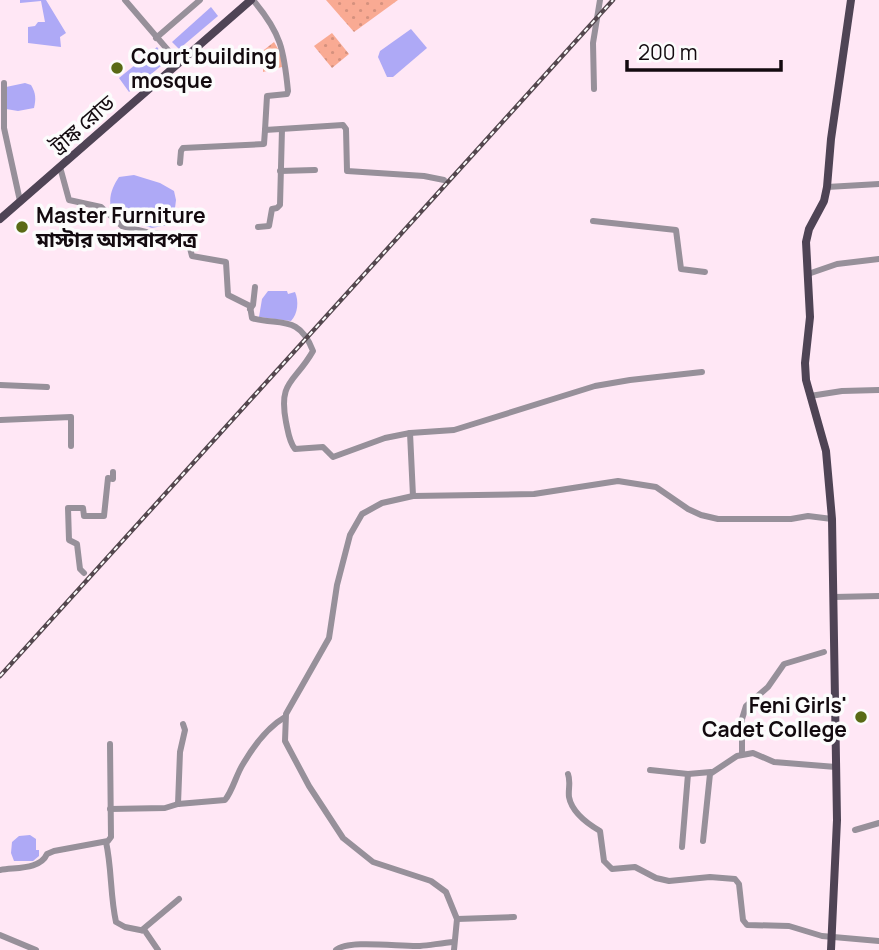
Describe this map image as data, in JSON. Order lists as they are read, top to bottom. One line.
{"streets":{"main road":["ট্রাঙ্ক রোড"]},"places":["Court building mosque","Master Furniture মাস্টার আসবাবপত্র","Feni Girls' Cadet College"],"scale_bar":"200 m"}
